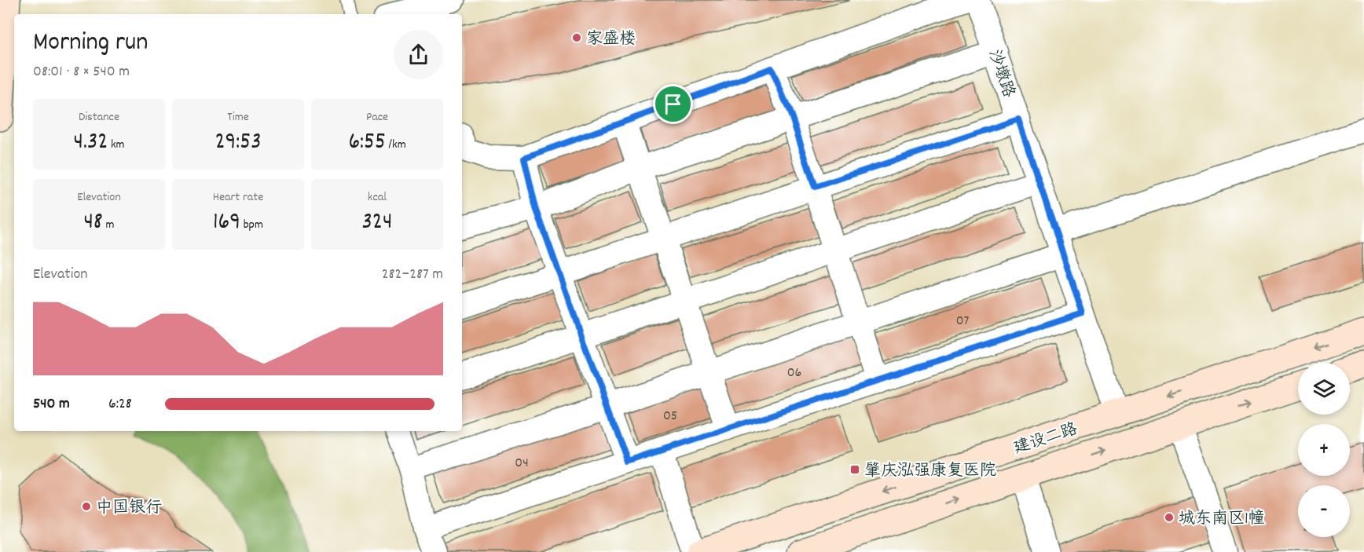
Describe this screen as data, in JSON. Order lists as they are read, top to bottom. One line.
{"streets":{"main road":["建设二路"],"street":["沙墩路"]},"crossings":[["沙墩路","建设二路"]],"places":{"other":["家盛楼","中国银行","城东南区1幢"],"transit":["肇庆泓强康复医院"]},"house_numbers":["07","06","05","04"],"page":{"heading":["Morning run","08:01 · 8 × 540 m"],"stats":[["Distance","4.32 km"],["Time","29:53"],["Pace","6:55 /km"],["Elevation","48 m"],["Heart rate","169 bpm"],["kcal","324"]],"chart":["Elevation","282–287 m"],"map_buttons":["+","−"],"list":[{"name":"540 m","note":"6:28"}]}}
